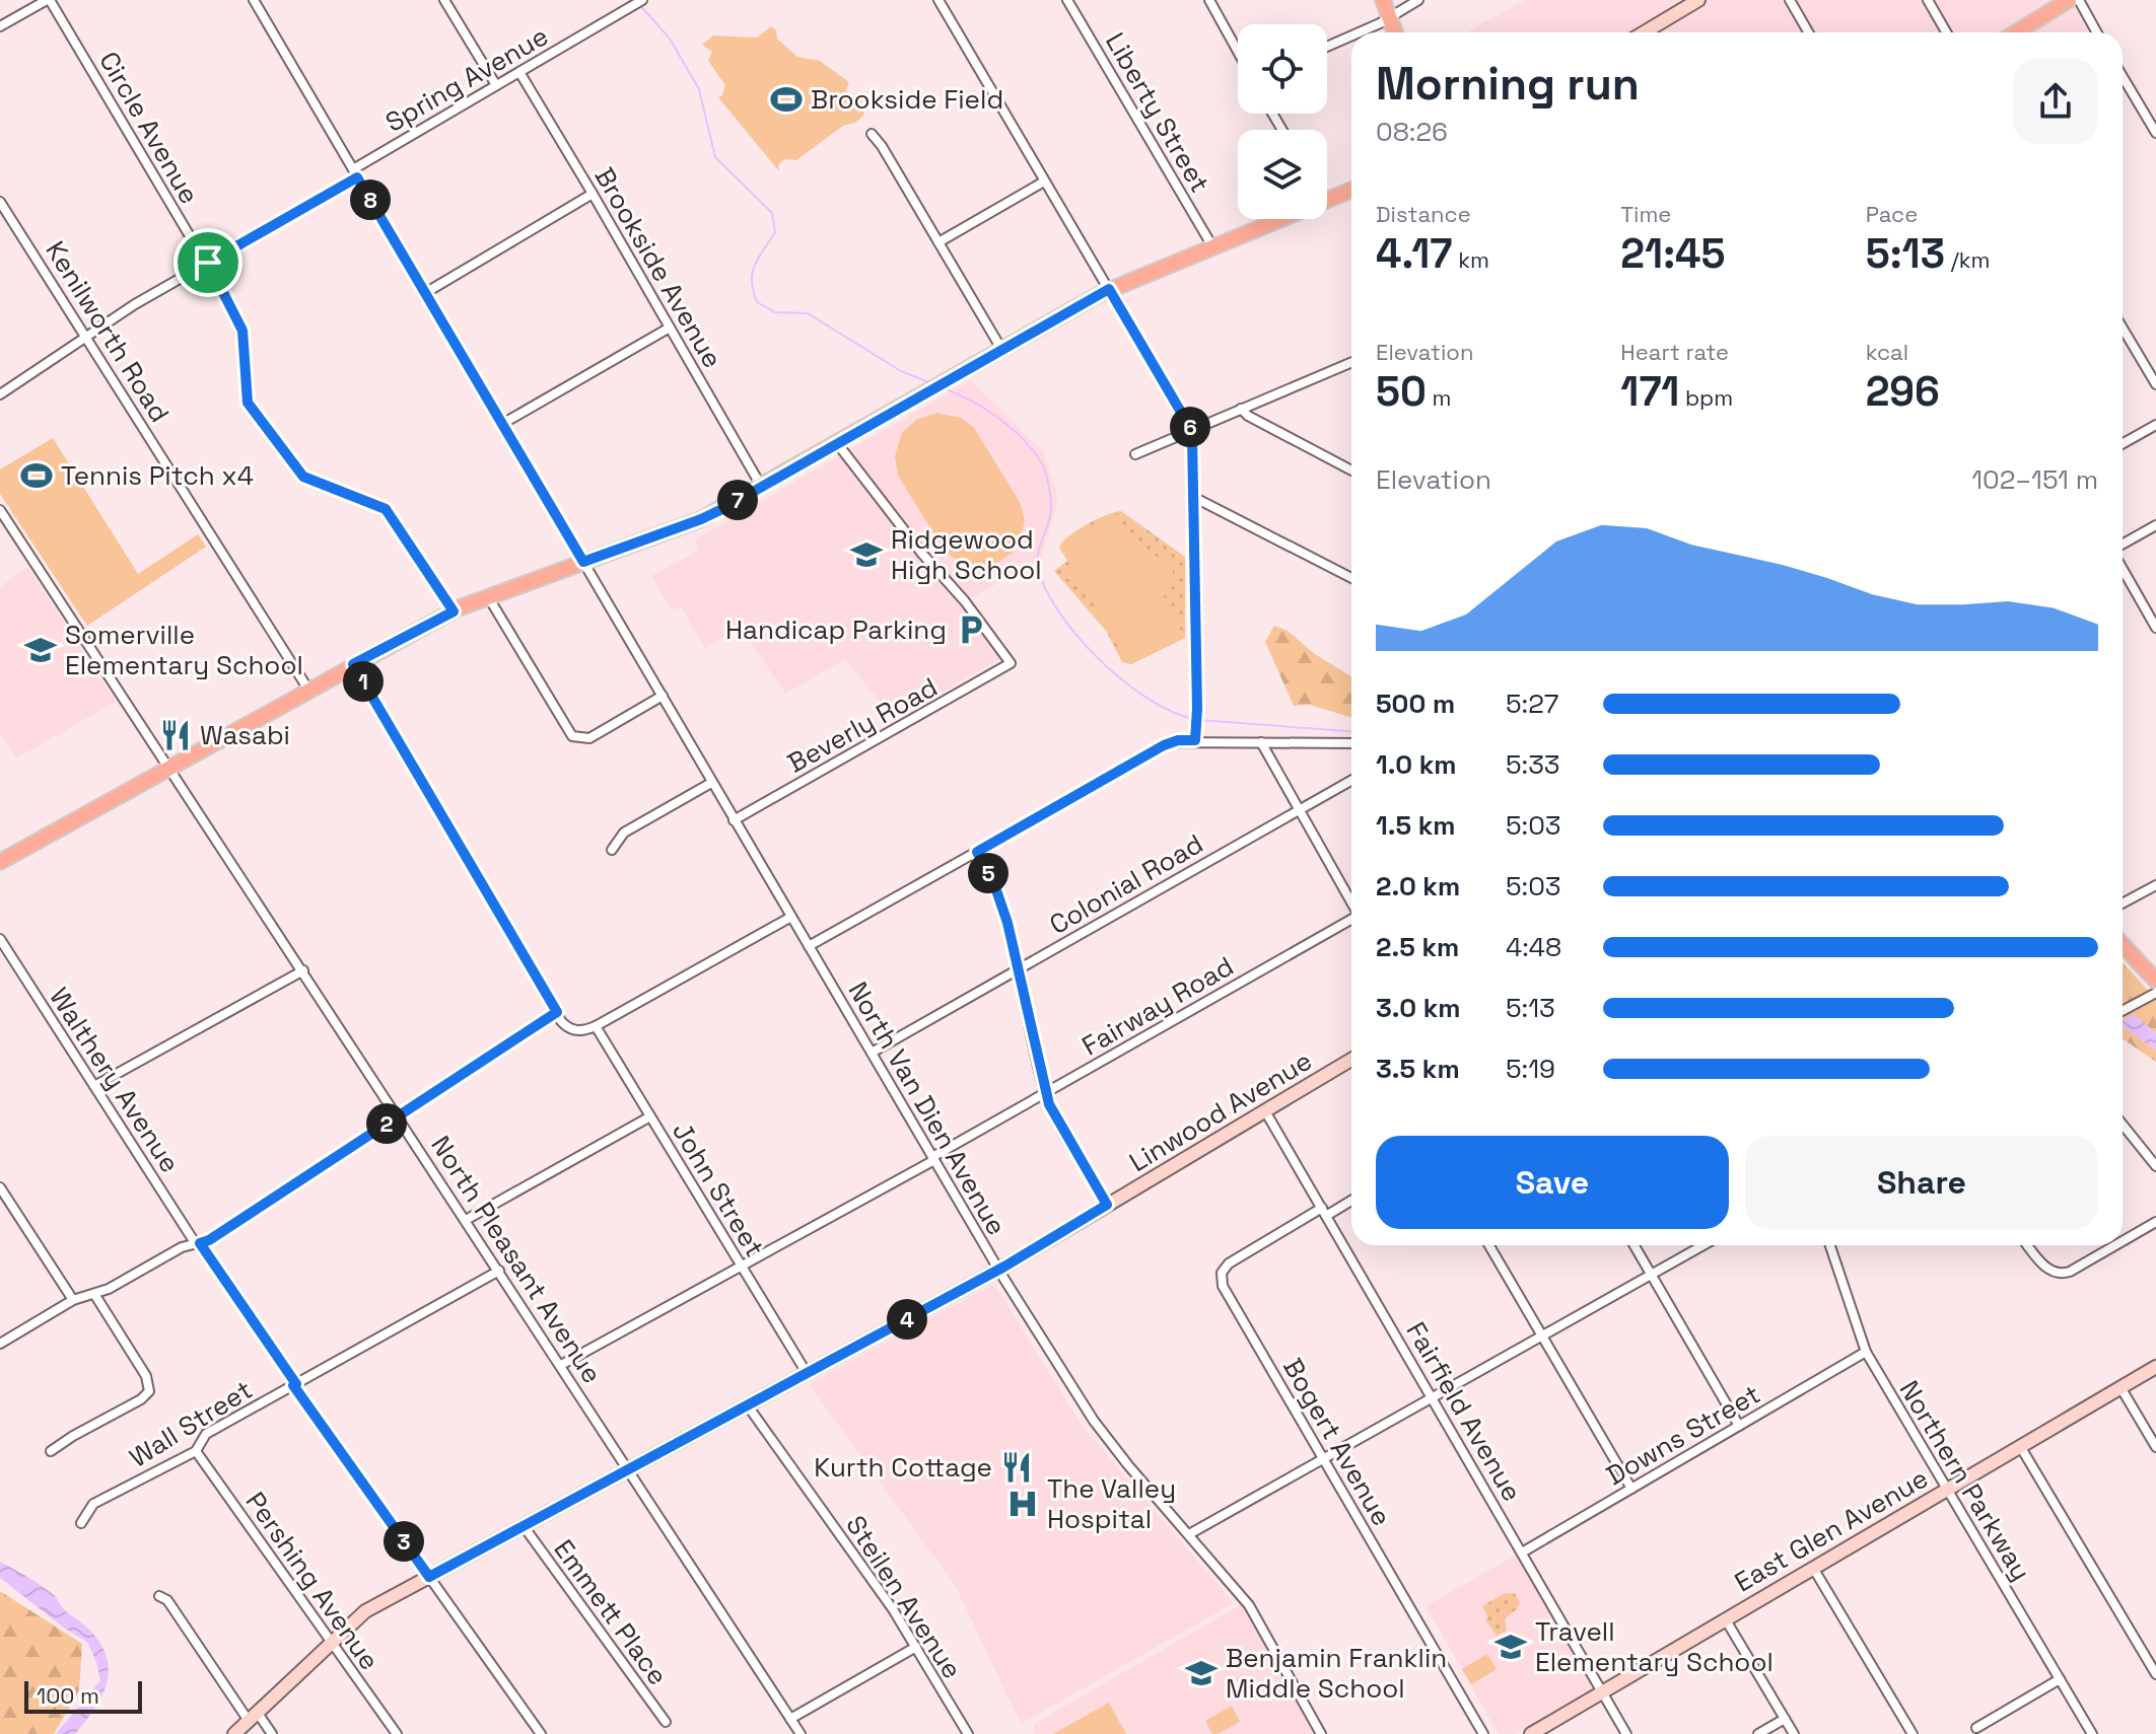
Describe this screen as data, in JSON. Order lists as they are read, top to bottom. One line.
{"streets":{"main road":["Linwood Avenue","East Glen Avenue"],"street":["Spring Avenue","Liberty Street","Circle Avenue","Brookside Avenue","Kenilworth Road","Beverly Road","Colonial Road","Fairway Road","Walthery Avenue","North Van Dien Avenue","John Street","North Pleasant Avenue","Fairfield Avenue","Wall Street","Downs Street","Bogert Avenue","Northern Parkway","Pershing Avenue","Steilen Avenue","Emmett Place"]},"crossings":[["Spring Avenue","Circle Avenue"],["Spring Avenue","Brookside Avenue"],["Spring Avenue","Kenilworth Road"],["Spring Avenue","North Van Dien Avenue"],["Beverly Road","North Van Dien Avenue"],["Colonial Road","North Van Dien Avenue"],["Fairway Road","North Van Dien Avenue"],["Fairway Road","John Street"],["Fairway Road","North Pleasant Avenue"],["Walthery Avenue","Linwood Avenue"],["Walthery Avenue","Wall Street"],["North Van Dien Avenue","Linwood Avenue"],["Linwood Avenue","John Street"],["Linwood Avenue","North Pleasant Avenue"],["Linwood Avenue","Fairfield Avenue"],["Linwood Avenue","Pershing Avenue"],["Linwood Avenue","Steilen Avenue"],["Linwood Avenue","Emmett Place"],["North Pleasant Avenue","Wall Street"],["Fairfield Avenue","Downs Street"],["Fairfield Avenue","Bogert Avenue"],["Fairfield Avenue","East Glen Avenue"],["Wall Street","Pershing Avenue"],["Downs Street","Northern Parkway"],["Northern Parkway","East Glen Avenue"]],"places":{"sports":["Brookside Field","Tennis Pitch x4"],"school or university":["Ridgewood High School","Somerville Elementary School","Travell Elementary School","Benjamin Franklin Middle School"],"parking":["Handicap Parking"],"restaurant":["Wasabi","Kurth Cottage"],"hospital":["The Valley Hospital"]},"scale_bar":"100 m","page":{"heading":["Morning run","08:26"],"stats":[["Distance","4.17 km"],["Time","21:45"],["Pace","5:13 /km"],["Elevation","50 m"],["Heart rate","171 bpm"],["kcal","296"]],"pins":["8","6","7","1","5","2","4","3"],"chart":["Elevation","102–151 m"],"list":[{"name":"500 m","note":"5:27"},{"name":"1.0 km","note":"5:33"},{"name":"1.5 km","note":"5:03"},{"name":"2.0 km","note":"5:03"},{"name":"2.5 km","note":"4:48"},{"name":"3.0 km","note":"5:13"},{"name":"3.5 km","note":"5:19"}],"buttons":["Save","Share"],"scale":"100 m"}}
